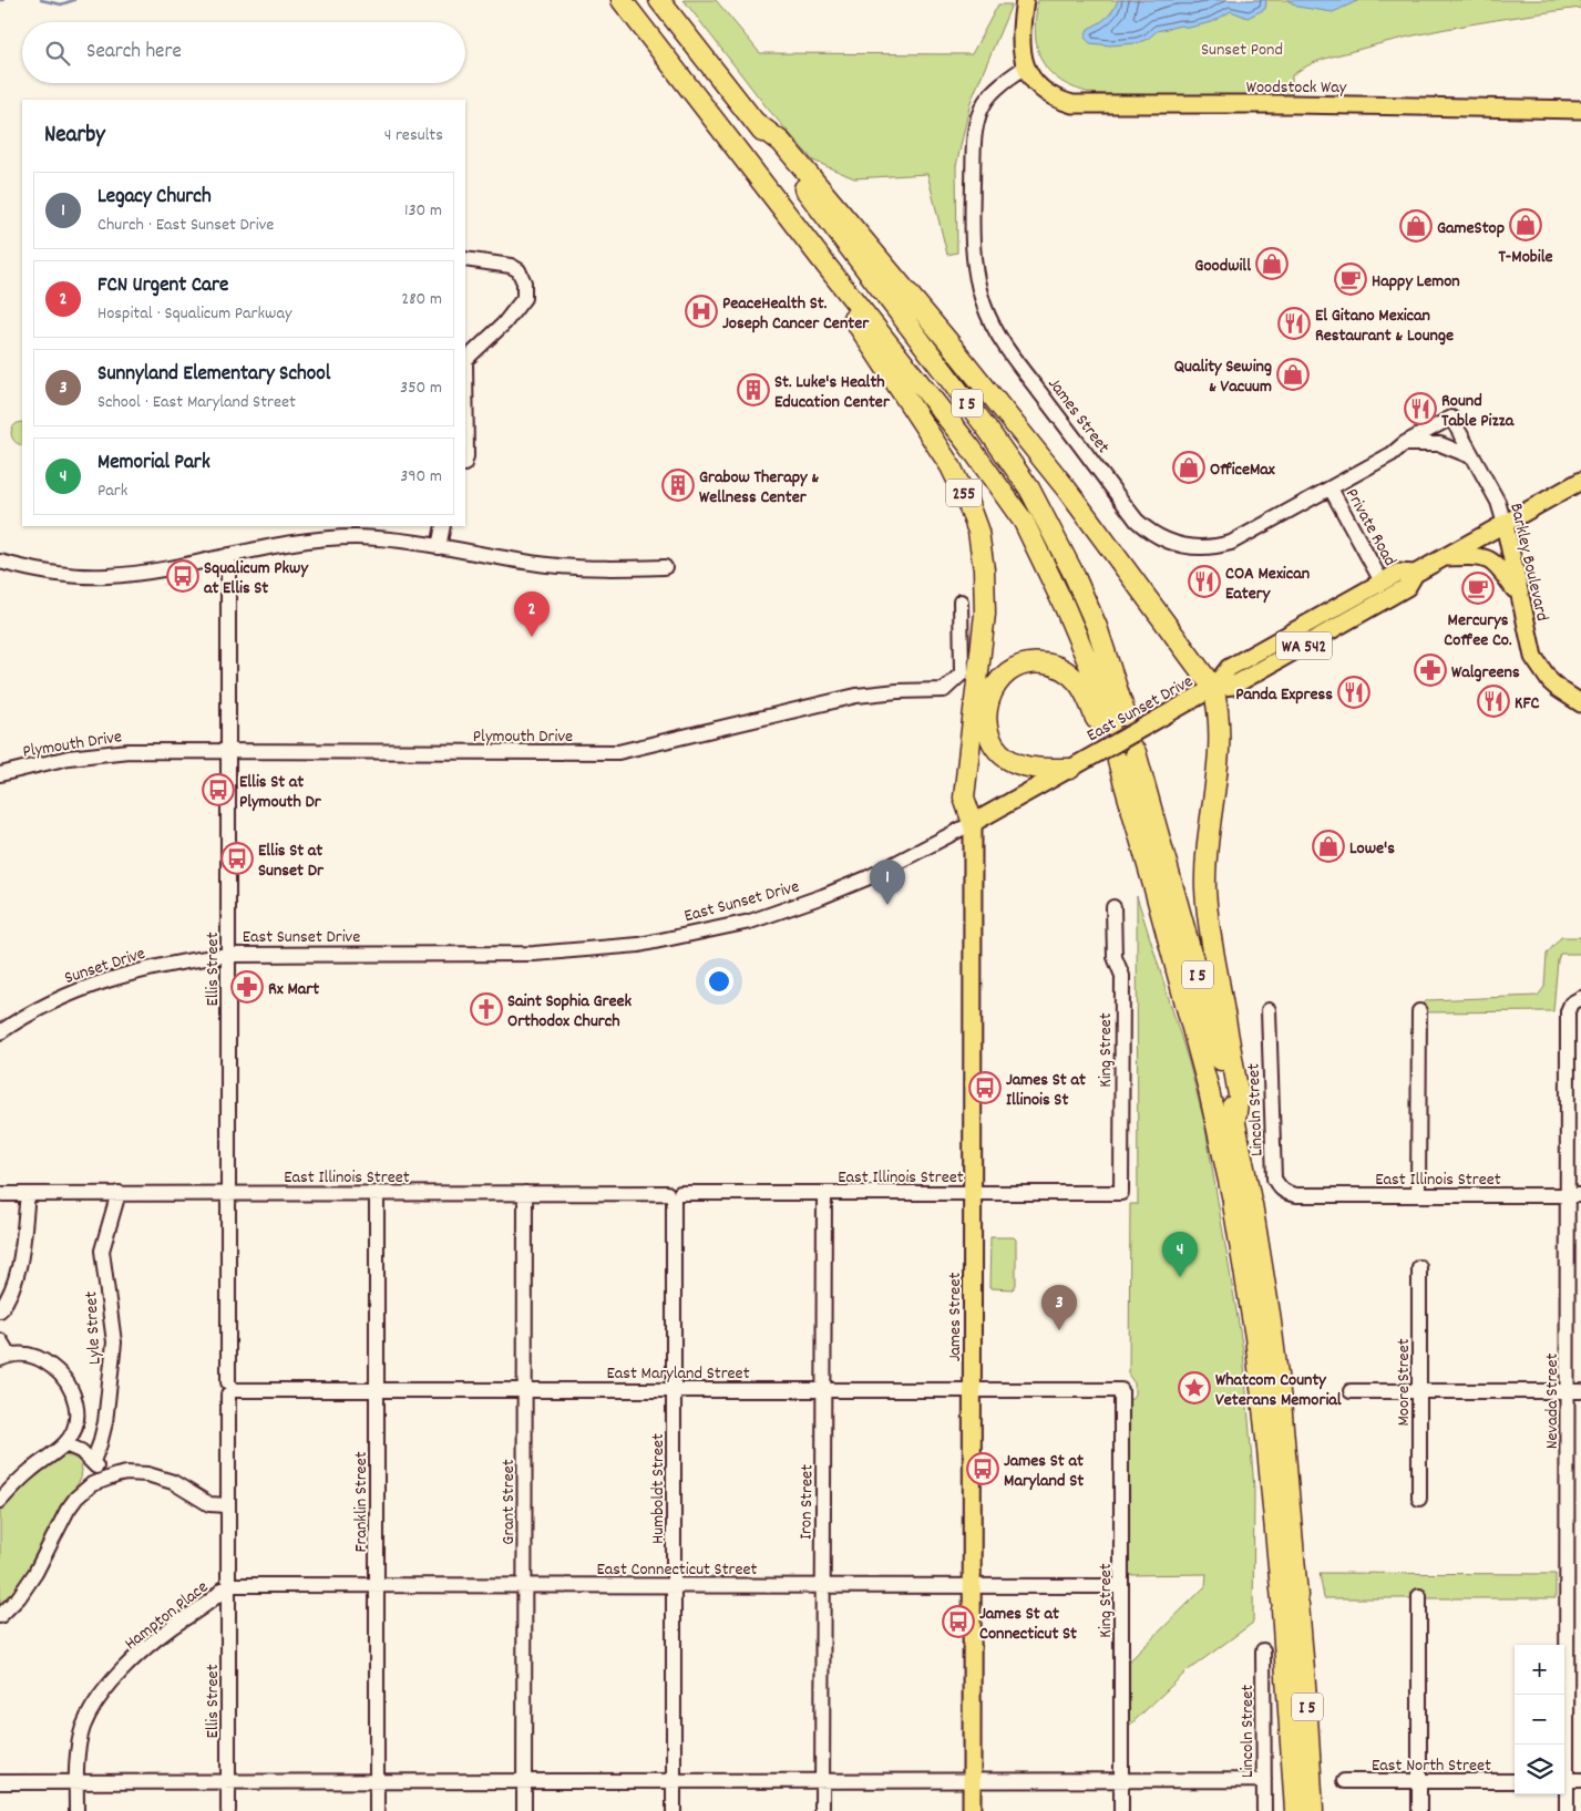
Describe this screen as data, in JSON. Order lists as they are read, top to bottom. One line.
{"streets":{"highway":["I 5","255"],"main road":["Woodstock Way","James Street","Barkley Boulevard","WA 542","East Sunset Drive"],"street":["Private Road","Plymouth Drive","Sunset Drive","Ellis Street","King Street","Lincoln Street","East Illinois Street","Lyle Street","East Maryland Street","Moore Street","Nevada Street","Humboldt Street","Franklin Street","Grant Street","Iron Street","East Connecticut Street","Hampton Place","East North Street"]},"crossings":[["Woodstock Way","James Street"],["I 5","255"],["James Street","255"],["James Street","Private Road"],["James Street","Barkley Boulevard"],["James Street","East Sunset Drive"],["James Street","East Illinois Street"],["James Street","East Maryland Street"],["James Street","East Connecticut Street"],["255","East Sunset Drive"],["Private Road","East Sunset Drive"],["Barkley Boulevard","East Sunset Drive"],["East Sunset Drive","Sunset Drive"],["East Sunset Drive","Ellis Street"],["Plymouth Drive","Ellis Street"],["Sunset Drive","Ellis Street"],["Ellis Street","East Illinois Street"],["Ellis Street","East Maryland Street"],["Ellis Street","East Connecticut Street"],["Ellis Street","Hampton Place"],["King Street","East Illinois Street"],["King Street","East Maryland Street"],["King Street","East Connecticut Street"],["Lincoln Street","East Illinois Street"],["East Illinois Street","Lyle Street"],["East Illinois Street","Nevada Street"],["East Illinois Street","Humboldt Street"],["East Illinois Street","Franklin Street"],["East Illinois Street","Grant Street"],["East Illinois Street","Iron Street"],["East Maryland Street","Humboldt Street"],["East Maryland Street","Franklin Street"],["East Maryland Street","Grant Street"],["East Maryland Street","Iron Street"],["Humboldt Street","East Connecticut Street"],["Franklin Street","East Connecticut Street"],["Grant Street","East Connecticut Street"],["Iron Street","East Connecticut Street"],["East Connecticut Street","Hampton Place"]],"parks":["Sunset Pond"],"places":{"shop":["T-Mobile","GameStop","Goodwill","Quality Sewing & Vacuum","OfficeMax","Lowe's"],"cafe":["Happy Lemon","Mercurys Coffee Co."],"hospital":["PeaceHealth St. Joseph Cancer Center"],"restaurant":["El Gitano Mexican Restaurant & Lounge","Round Table Pizza","COA Mexican Eatery","Panda Express","KFC"],"building":["St. Luke's Health Education Center","Grabow Therapy & Wellness Center"],"bus stop":["Squalicum Pkwy at Ellis St","Ellis St at Plymouth Dr","Ellis St at Sunset Dr","James St at Illinois St","James St at Maryland St","James St at Connecticut St"],"pharmacy":["Walgreens","Rx Mart"],"church":["Saint Sophia Greek Orthodox Church"],"place":["Whatcom County Veterans Memorial"]},"page":{"search":"Search here","heading":["Nearby","4 results"],"list":[{"mark":"1","name":"Legacy Church","note":"Church · East Sunset Drive","value":"130 m"},{"mark":"2","name":"FCN Urgent Care","note":"Hospital · Squalicum Parkway","value":"280 m"},{"mark":"3","name":"Sunnyland Elementary School","note":"School · East Maryland Street","value":"350 m"},{"mark":"4","name":"Memorial Park","note":"Park","value":"390 m"}],"pins":["2","1","4","3"],"map_buttons":["+","−"]}}
